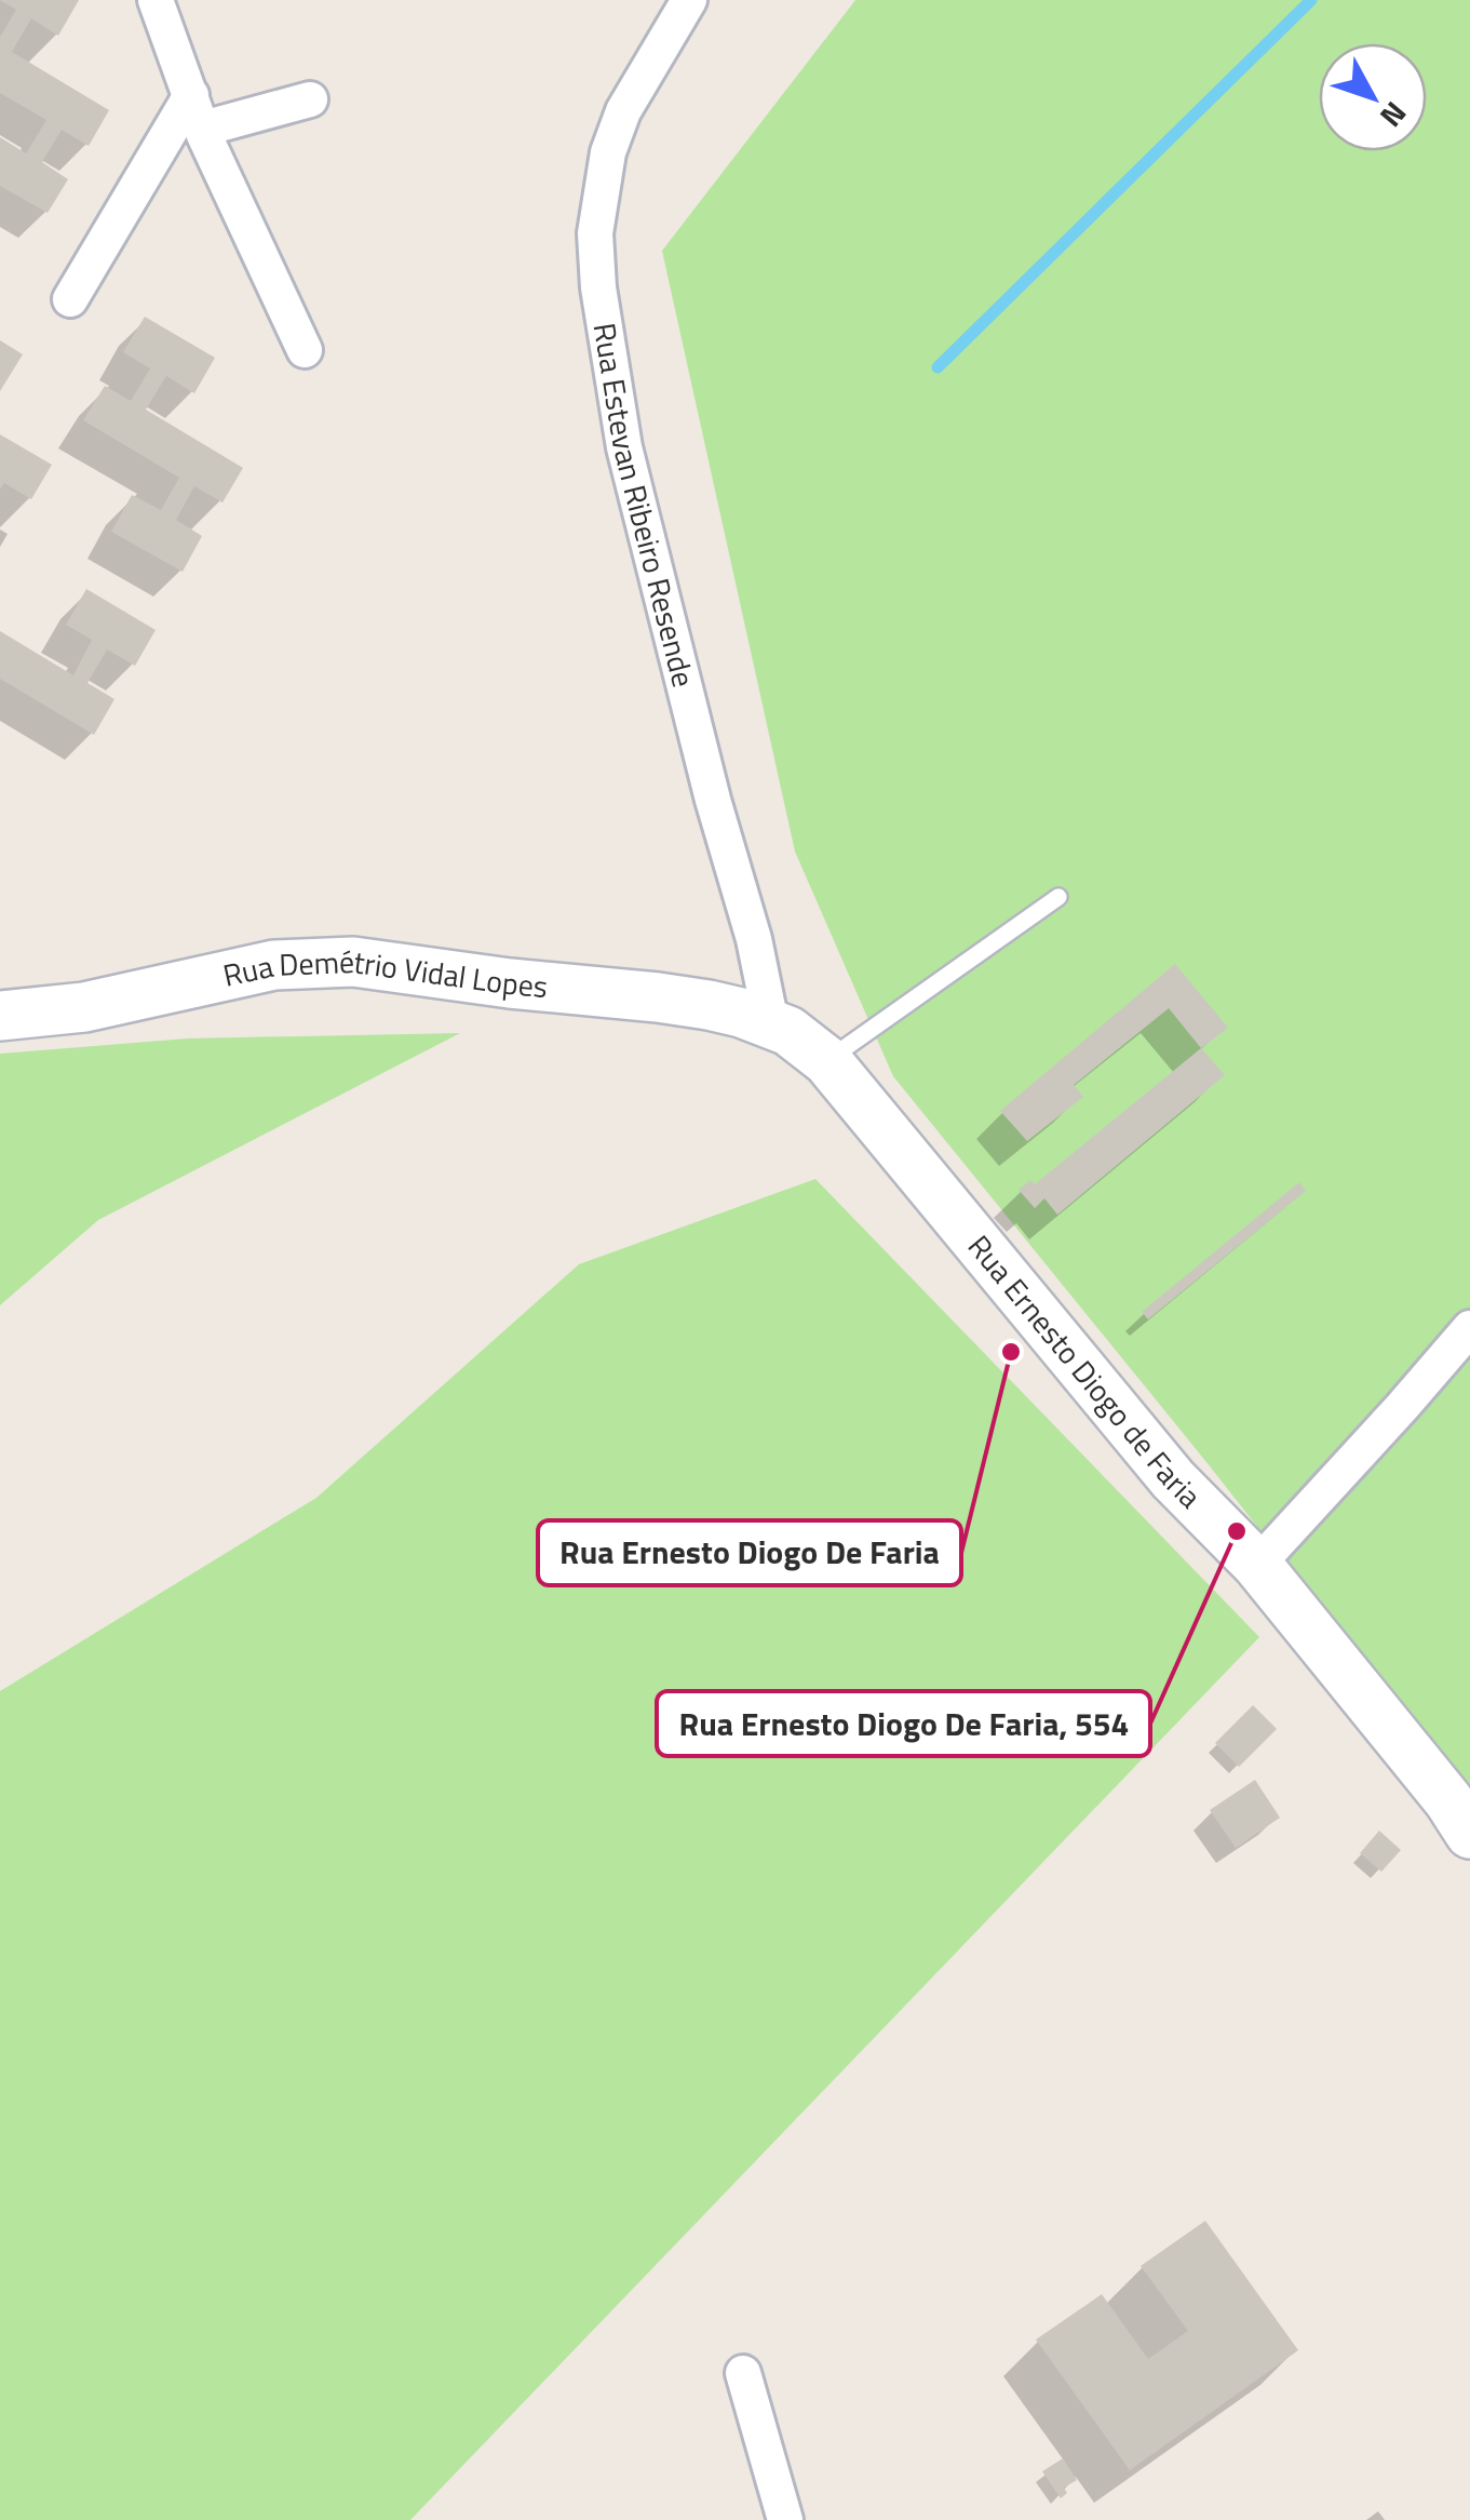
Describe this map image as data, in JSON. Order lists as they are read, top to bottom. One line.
{"streets":{"main road":["Rua Demétrio Vidal Lopes","Rua Ernesto Diogo de Faria"],"street":["Rua Estevan Ribeiro Resende"]},"crossings":[["Rua Estevan Ribeiro Resende","Rua Demétrio Vidal Lopes"],["Rua Estevan Ribeiro Resende","Rua Ernesto Diogo de Faria"],["Rua Demétrio Vidal Lopes","Rua Ernesto Diogo de Faria"]],"places":["Rua Ernesto Diogo De Faria","Rua Ernesto Diogo De Faria, 554"],"north":"bottom right"}
